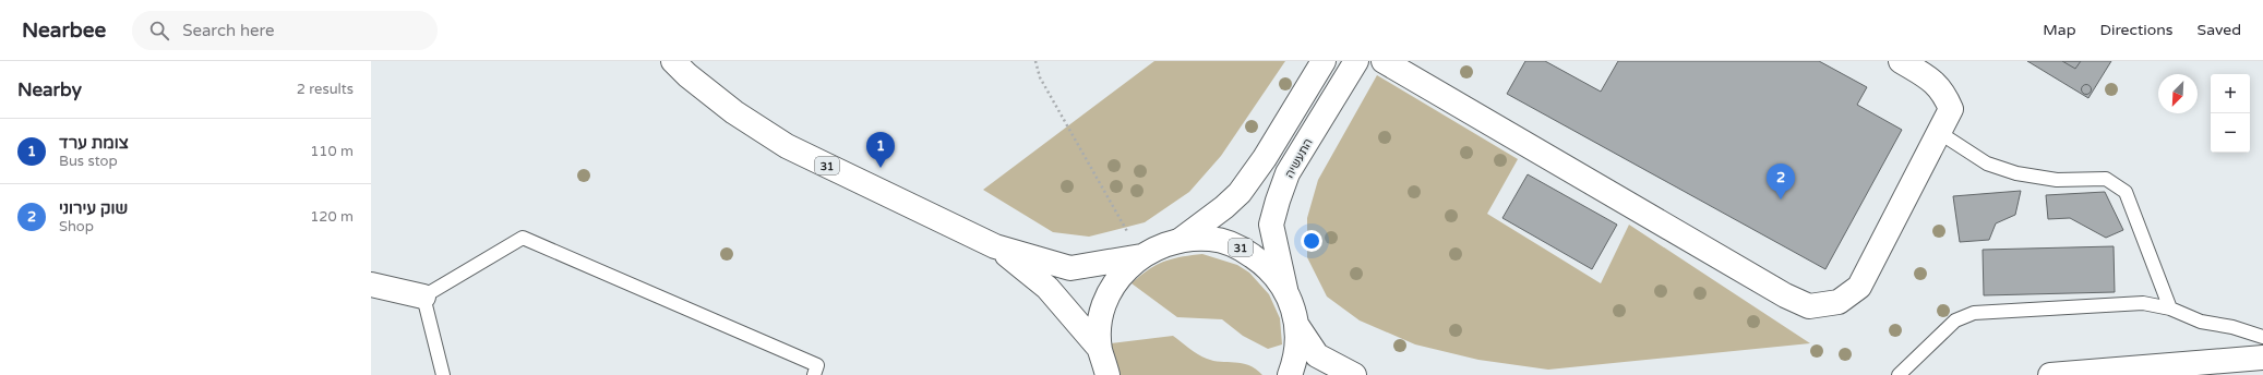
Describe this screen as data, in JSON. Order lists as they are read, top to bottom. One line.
{"streets":{"main road":["התעשיה","31"]},"crossings":[["התעשיה","31"]],"north":"bottom left","page":{"header":"Nearbee","search":"Search here","nav":["Map","Directions","Saved"],"heading":["Nearby","2 results"],"map_buttons":["+","−"],"list":[{"mark":"1","name":"צומת ערד","note":"Bus stop","value":"110 m"},{"mark":"2","name":"שוק עירוני","note":"Shop","value":"120 m"}],"pins":["1","2"]}}
